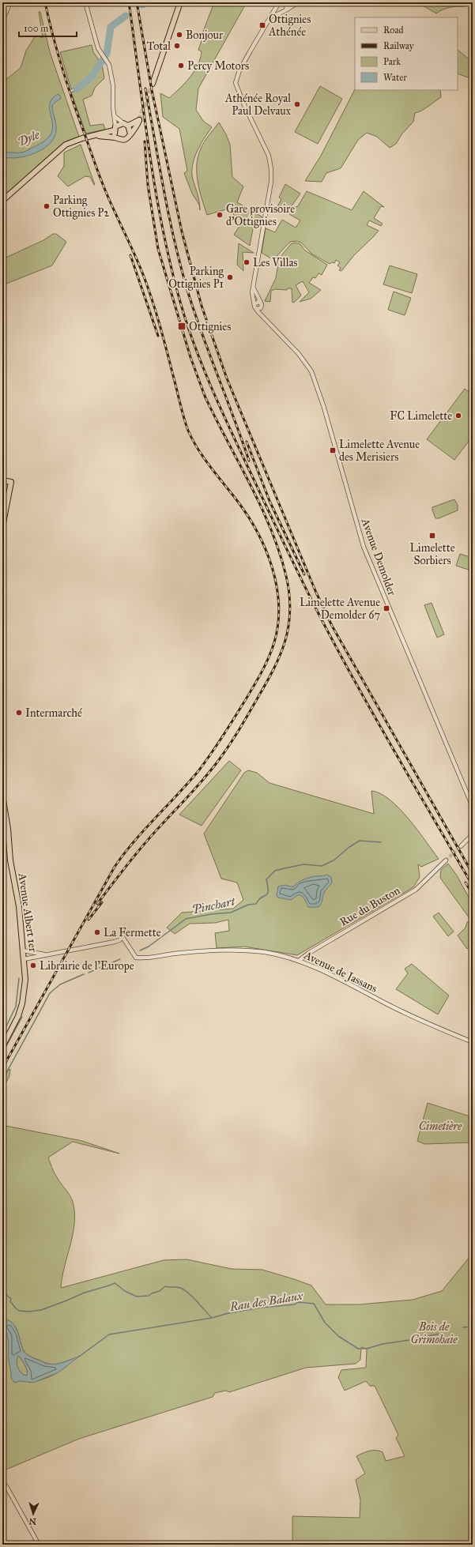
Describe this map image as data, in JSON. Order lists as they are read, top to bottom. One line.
{"streets":{"main road":["Avenue Albert 1er"],"street":["Avenue Demolder","Rue du Buston","Avenue de Jassans"]},"crossings":[["Rue du Buston","Avenue de Jassans"]],"water":["Dyle","Pinchart","Rau des Balaux"],"parks":["Cimetière","Bois de Grimohaie"],"places":{"transit":["Ottignies Athénée","Ottignies","Limelette Avenue des Merisiers","Limelette Sorbiers","Limelette Avenue Demolder 67"],"other":["Bonjour","Total","Percy Motors","Athénée Royal Paul Delvaux","Parking Ottignies P2","Gare provisoire d'Ottignies","Les Villas","Parking Ottignies P1","FC Limelette","Intermarché","La Fermette","Librairie de l'Europe"]},"legend":["Road","Railway","Park","Water"],"scale_bar":"100 m","north":"bottom"}
